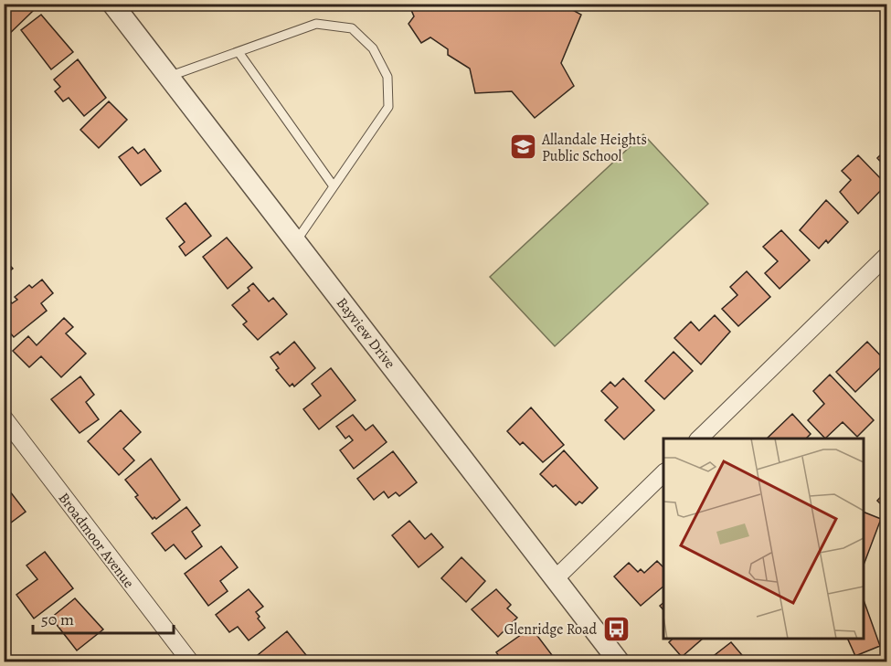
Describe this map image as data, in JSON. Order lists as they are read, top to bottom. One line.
{"streets":{"street":["Bayview Drive","Broadmoor Avenue"]},"places":{"school or university":["Allandale Heights Public School"],"bus stop":["Glenridge Road"]},"scale_bar":"50 m"}
